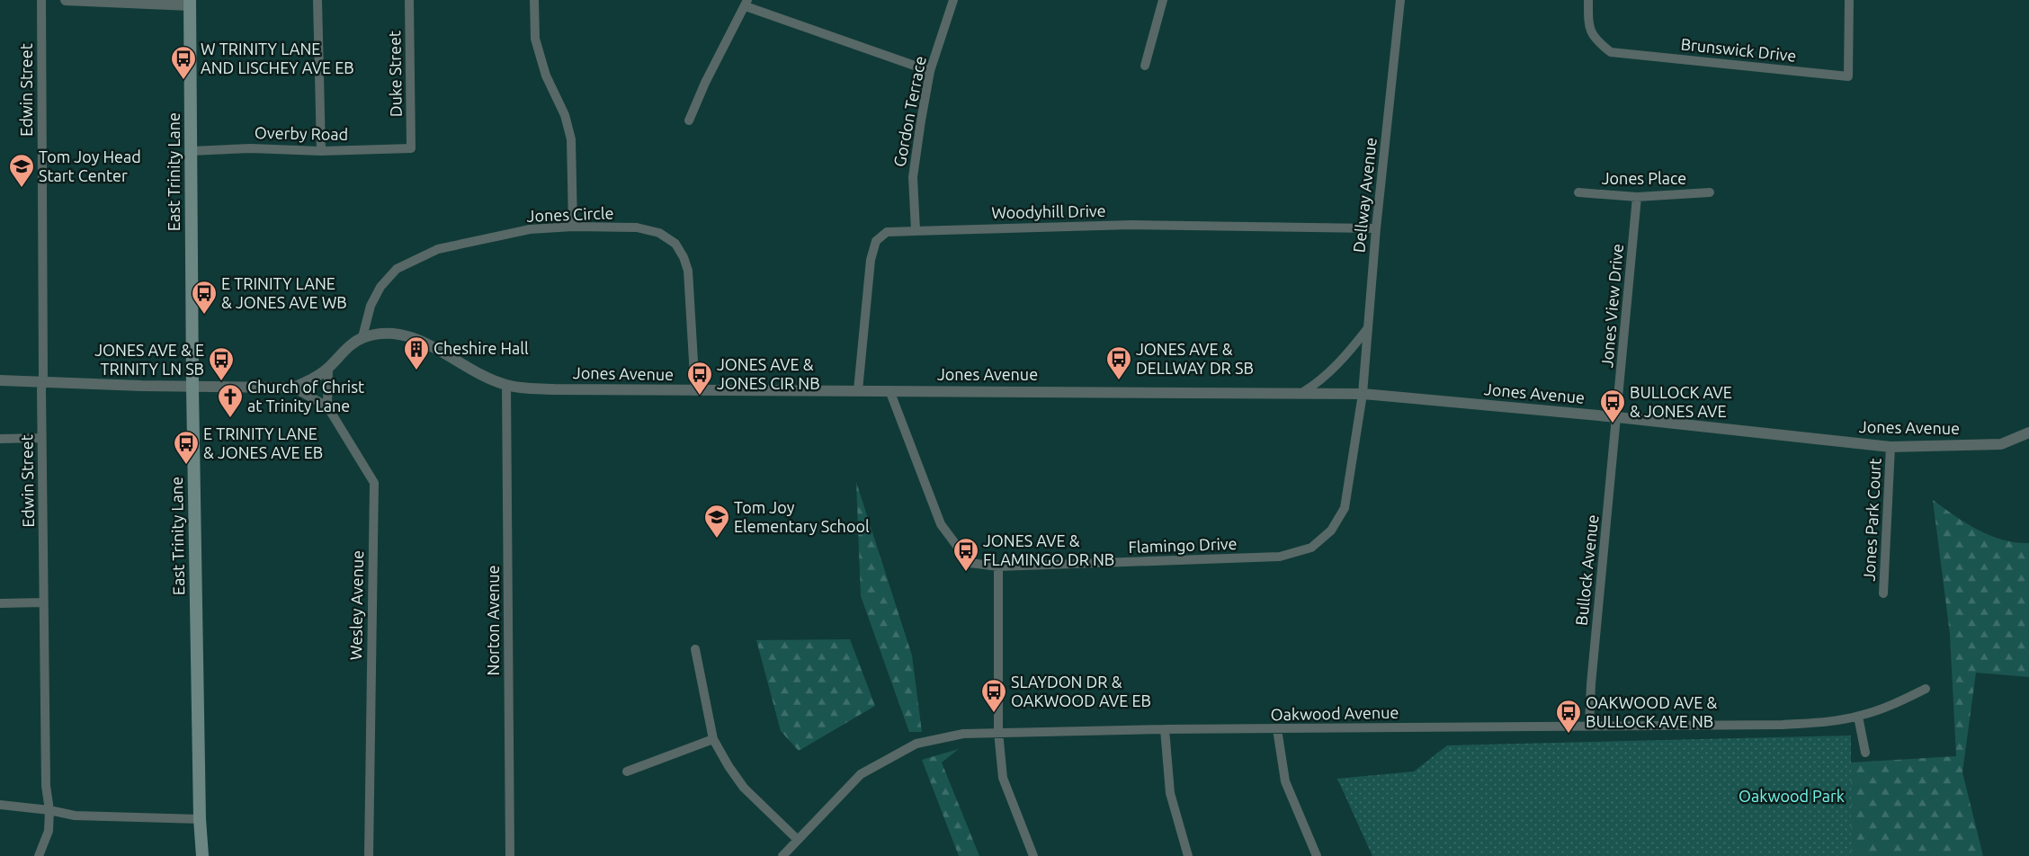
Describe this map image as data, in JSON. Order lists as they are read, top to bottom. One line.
{"streets":{"main road":["East Trinity Lane"],"street":["Brunswick Drive","Duke Street","Edwin Street","Gordon Terrace","Overby Road","Jones Place","Dellway Avenue","Woodyhill Drive","Jones Circle","Jones View Drive","Jones Avenue","Jones Park Court","Flamingo Drive","Bullock Avenue","Wesley Avenue","Norton Avenue","Oakwood Avenue"]},"crossings":[["Duke Street","Overby Road"],["Edwin Street","Jones Avenue"],["Gordon Terrace","Woodyhill Drive"],["Overby Road","East Trinity Lane"],["East Trinity Lane","Jones Avenue"],["Jones Place","Jones View Drive"],["Dellway Avenue","Woodyhill Drive"],["Dellway Avenue","Jones Avenue"],["Dellway Avenue","Flamingo Drive"],["Woodyhill Drive","Jones Avenue"],["Jones Circle","Jones Avenue"],["Jones View Drive","Jones Avenue"],["Jones View Drive","Bullock Avenue"],["Jones Avenue","Jones Park Court"],["Jones Avenue","Flamingo Drive"],["Jones Avenue","Bullock Avenue"],["Jones Avenue","Wesley Avenue"],["Jones Avenue","Norton Avenue"],["Bullock Avenue","Oakwood Avenue"]],"parks":["Oakwood Park"],"places":{"bus stop":["W TRINITY LANE AND LISCHEY AVE EB","E TRINITY LANE & JONES AVE WB","JONES AVE & DELLWAY DR SB","JONES AVE & E TRINITY LN SB","JONES AVE & JONES CIR NB","BULLOCK AVE & JONES AVE","E TRINITY LANE & JONES AVE EB","JONES AVE & FLAMINGO DR NB","SLAYDON DR & OAKWOOD AVE EB","OAKWOOD AVE & BULLOCK AVE NB"],"school or university":["Tom Joy Head Start Center","Tom Joy Elementary School"],"building":["Cheshire Hall"],"church":["Church of Christ at Trinity Lane"]}}
